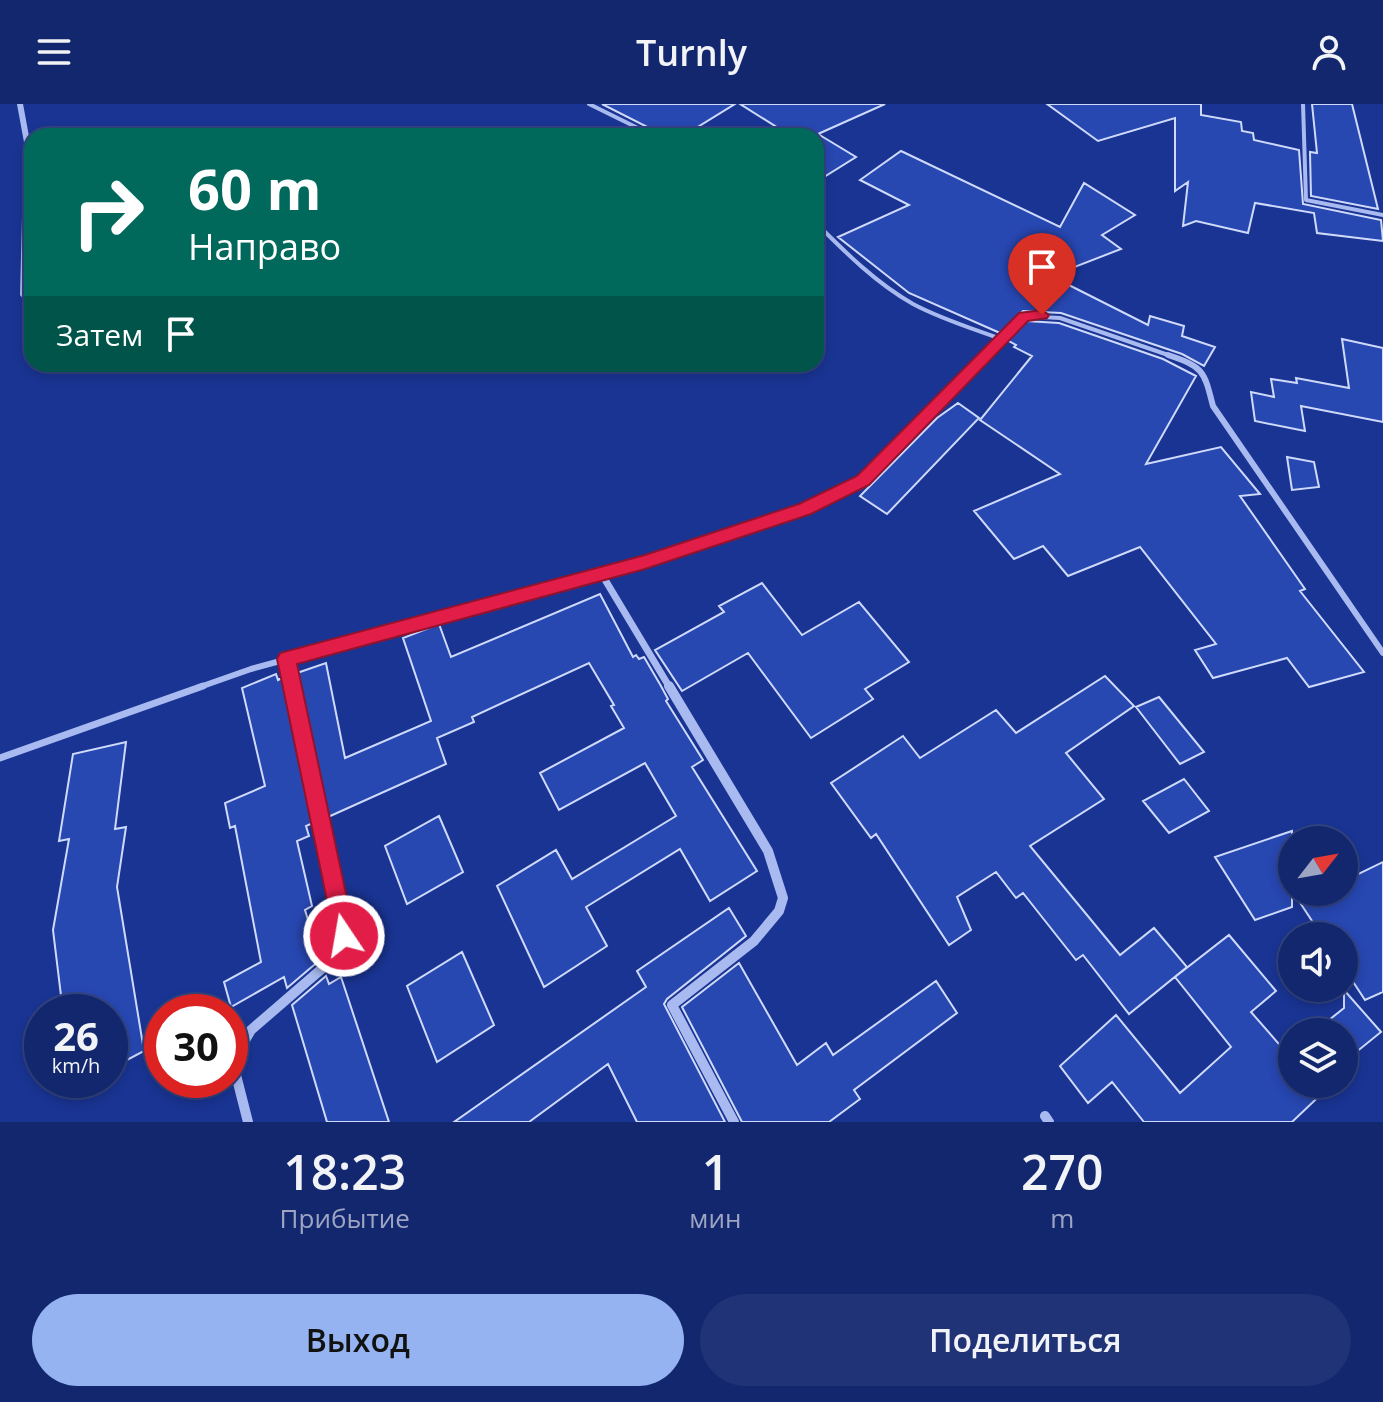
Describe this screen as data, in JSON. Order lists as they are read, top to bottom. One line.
{"north":"top right","page":{"header":"Turnly","turn":["60 m","Направо"],"then":"Затем","speed":"26 km/h","limit":"30","eta":["18:23","Прибытие","1","мин","270","m"],"buttons":["Выход","Поделиться"]}}
